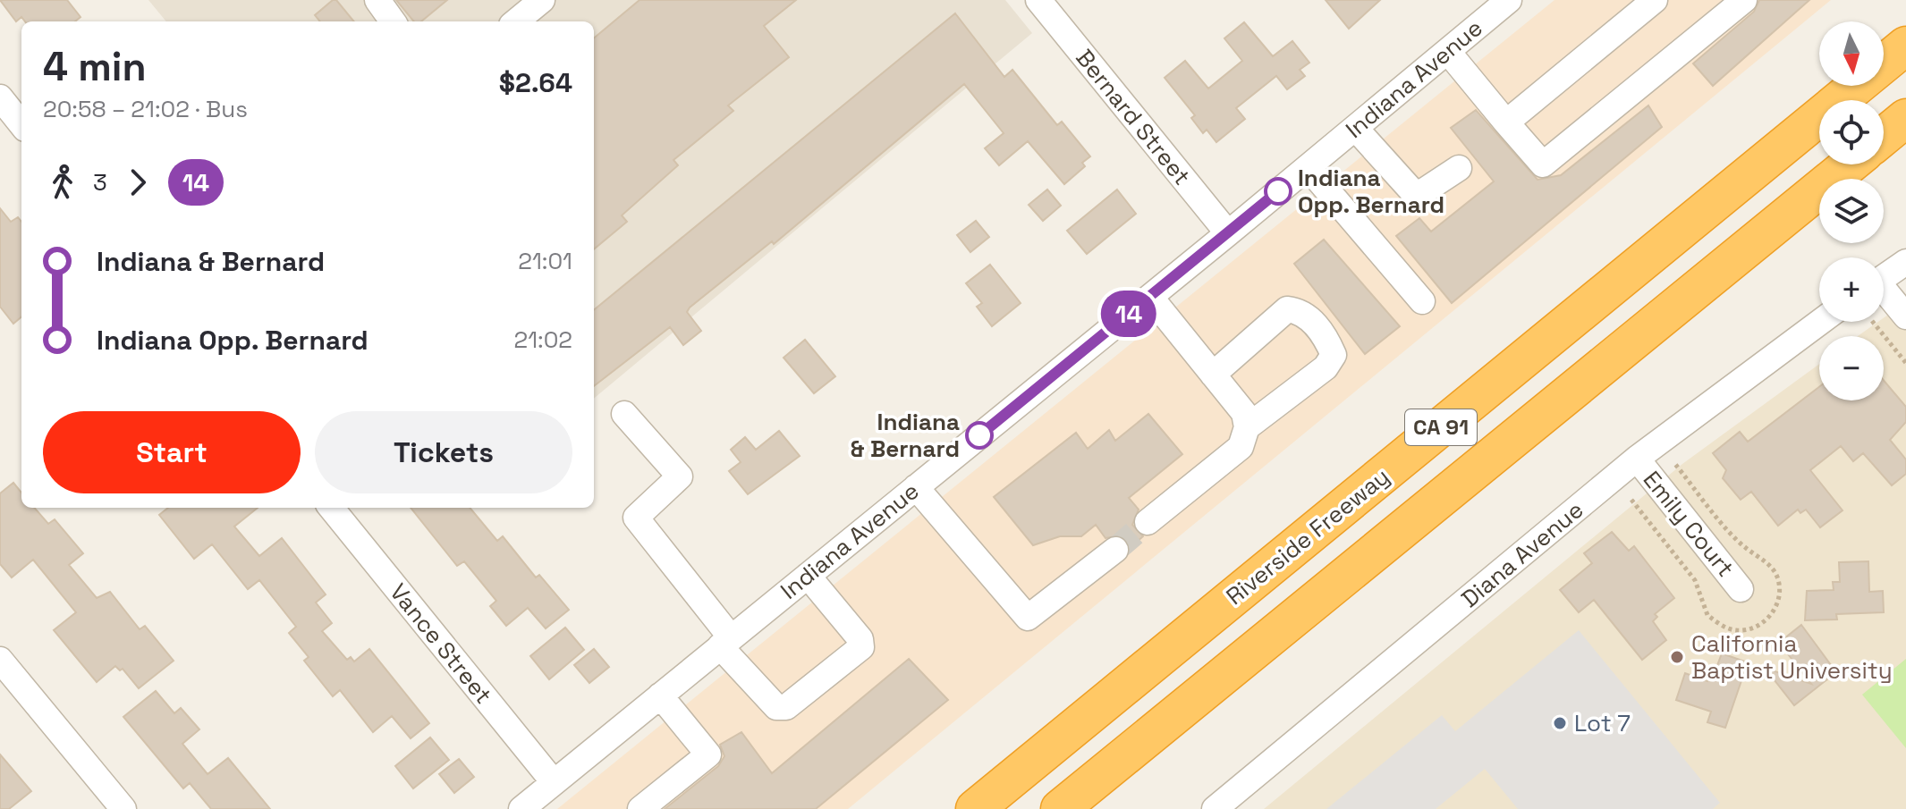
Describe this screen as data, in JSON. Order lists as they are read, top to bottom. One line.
{"streets":{"highway":["CA 91","Riverside Freeway"],"street":["Indiana Avenue","Bernard Street","Emily Court","Diana Avenue","Vance Street"]},"crossings":[["Indiana Avenue","Bernard Street"],["Indiana Avenue","Vance Street"],["Emily Court","Diana Avenue"]],"places":["Indiana Opp. Bernard","Indiana & Bernard","California Baptist University","Lot 7"],"lines":["bus line 14"],"north":"bottom","page":{"on_map":"14","map_buttons":["+","−"],"heading":["4 min","20:58 – 21:02 · Bus","$2.64"],"legs":["3","14"],"list":[{"name":"Indiana & Bernard","value":"21:01"},{"name":"Indiana Opp. Bernard","value":"21:02"}],"buttons":["Start","Tickets"]}}
